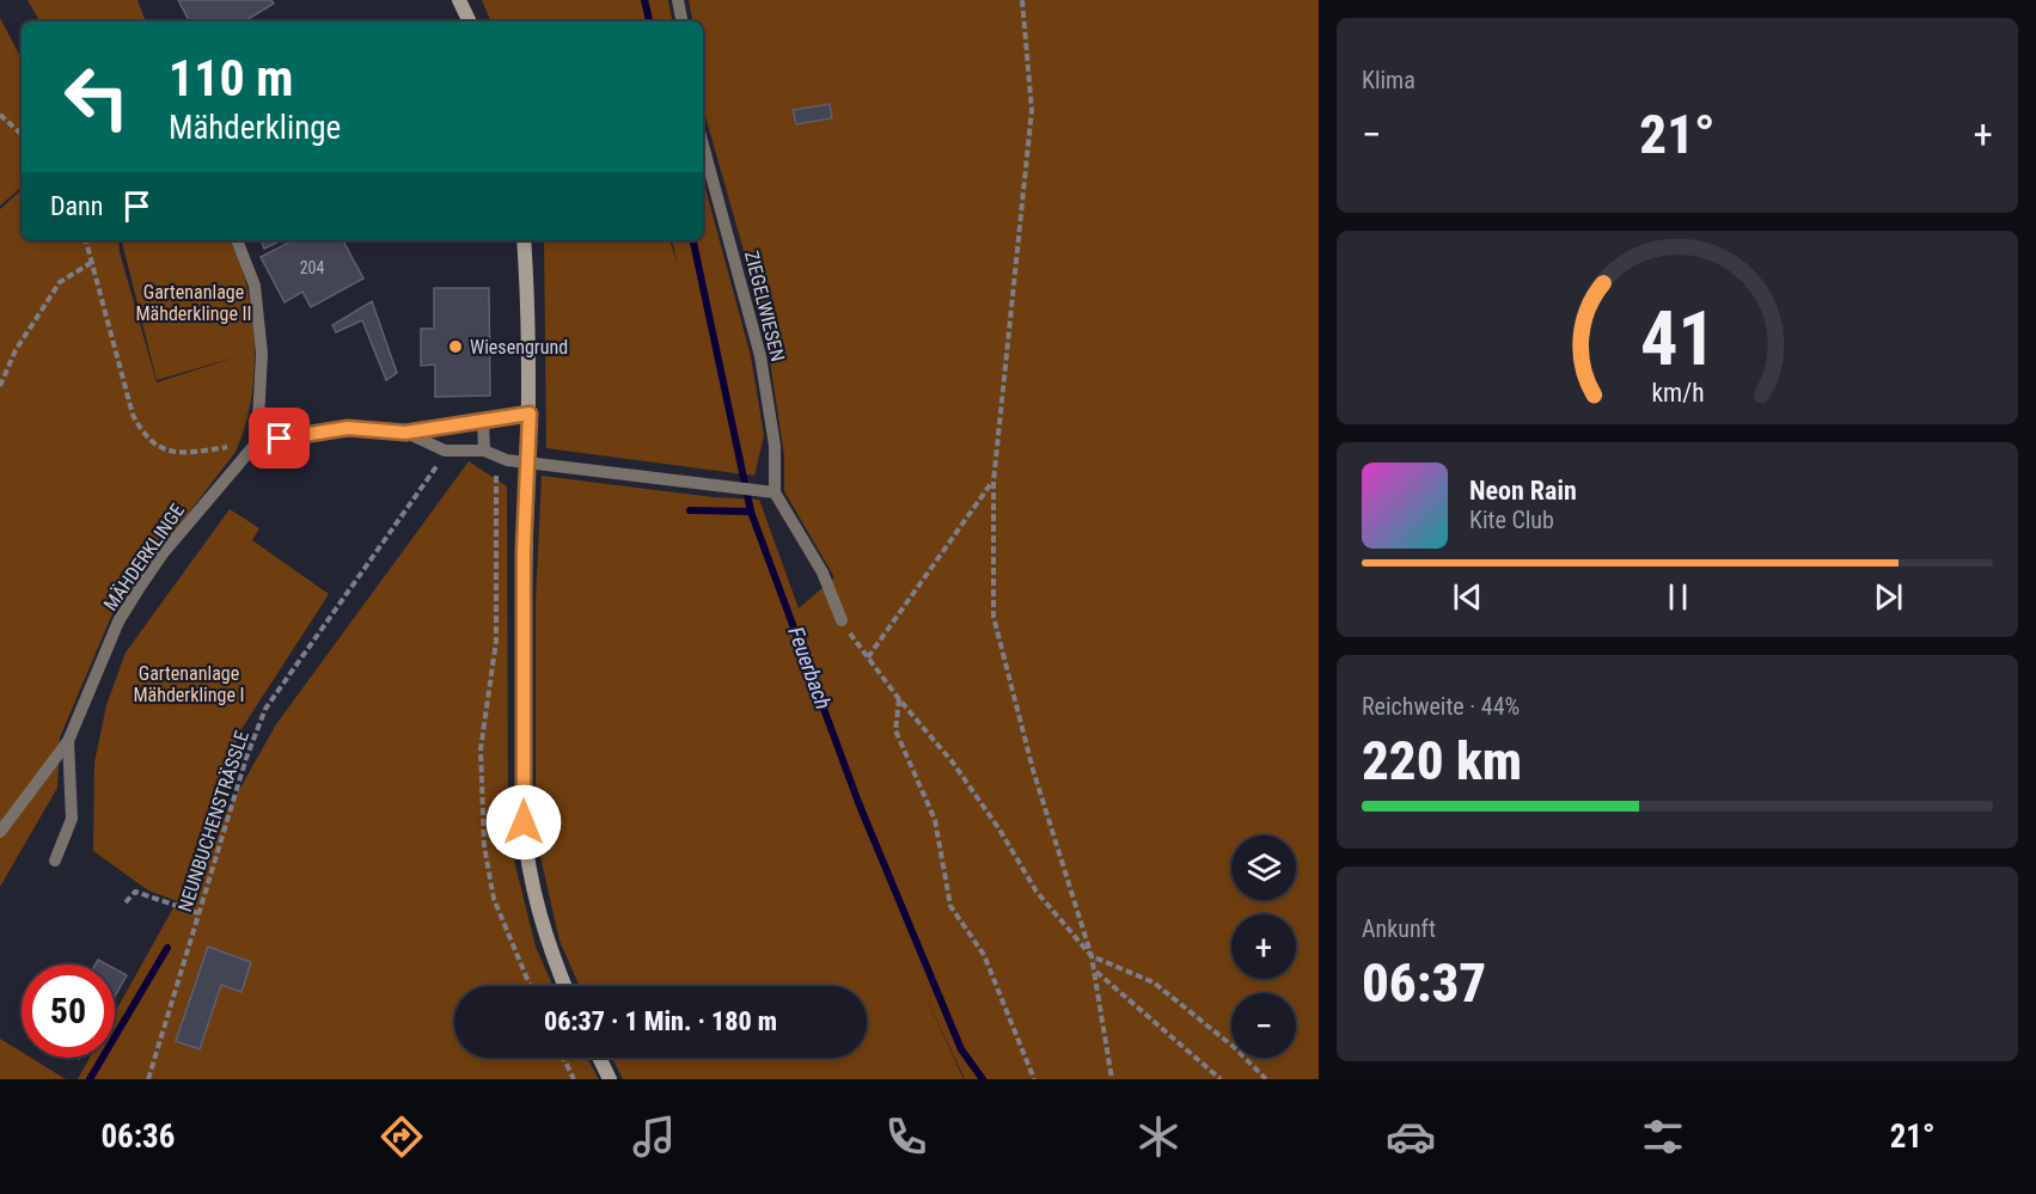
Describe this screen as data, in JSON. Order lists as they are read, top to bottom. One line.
{"streets":{"lane":["ZIEGELWIESEN","MÄHDERKLINGE"],"path":["NEUNBUCHENSTRÄSSLE"]},"water":["Feuerbach"],"parks":["Gartenanlage Mähderklinge II","Gartenanlage Mähderklinge I"],"places":["Wiesengrund"],"house_numbers":["204"],"page":{"tile":["Klima",["Reichweite · 44%","220 km"],["Ankunft","06:37"]],"turn":["110 m","Mähderklinge"],"heat":["−","21°","+"],"then":"Dann","song":["Neon Rain","Kite Club"],"map_buttons":["+","−"],"limit":"50","trip":"06:37 · 1 Min. · 180 m","tabs":["06:36","21°"],"gauge":["41","km/h"]}}
